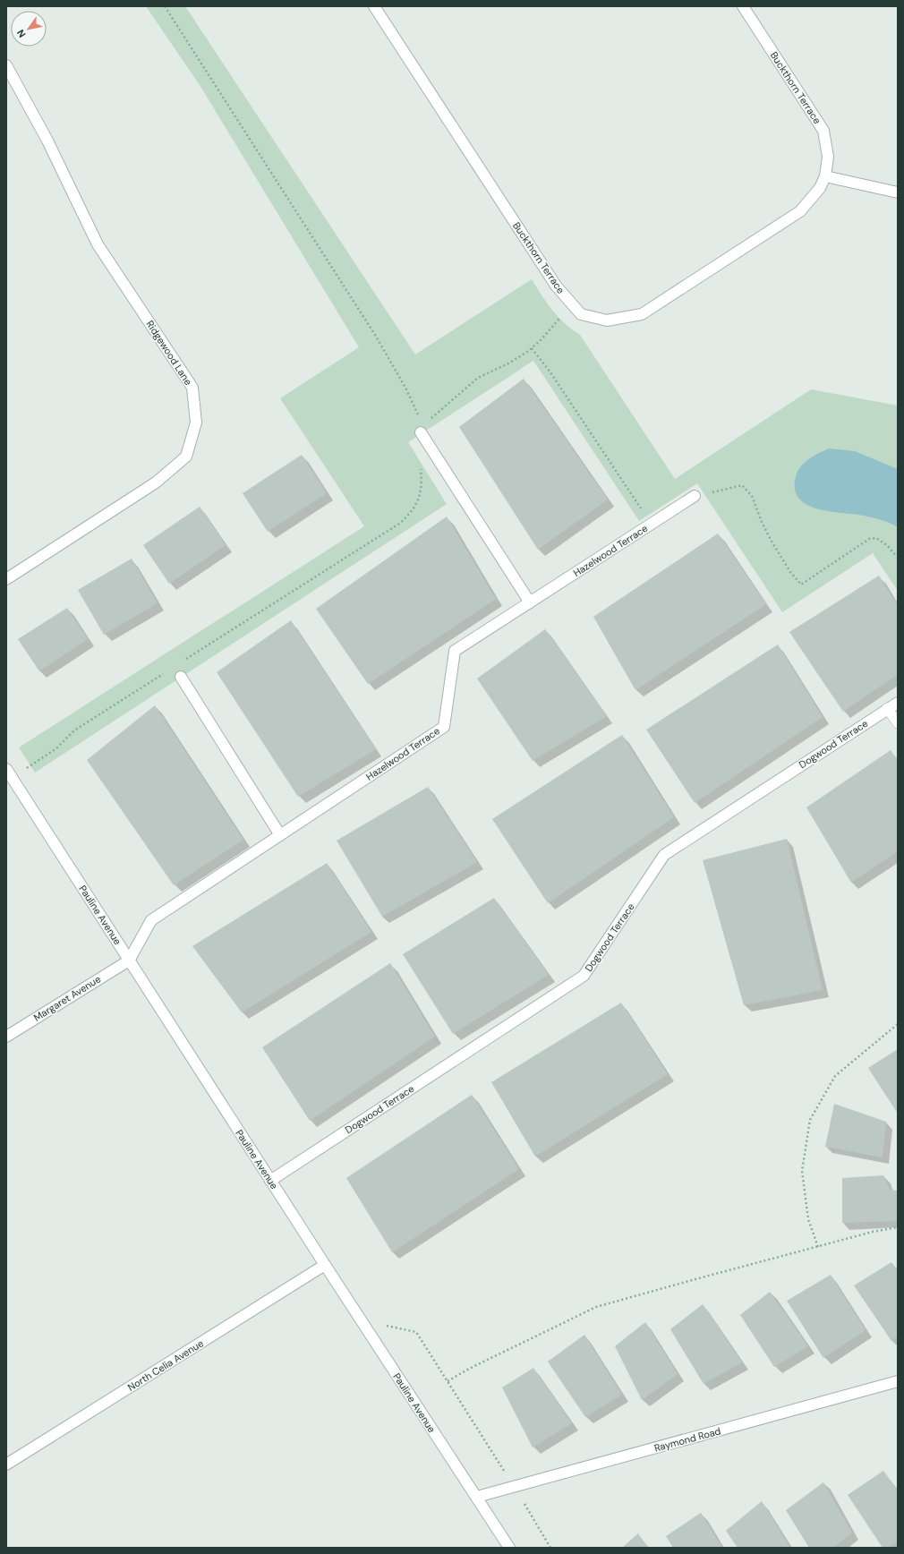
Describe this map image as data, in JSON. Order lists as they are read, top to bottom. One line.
{"streets":{"street":["Buckthorn Terrace","Ridgewood Lane","Hazelwood Terrace","Dogwood Terrace","Pauline Avenue","Margaret Avenue","North Celia Avenue","Raymond Road"]},"crossings":[["Hazelwood Terrace","Pauline Avenue"],["Hazelwood Terrace","Margaret Avenue"],["Dogwood Terrace","Pauline Avenue"],["Pauline Avenue","Margaret Avenue"],["Pauline Avenue","North Celia Avenue"],["Pauline Avenue","Raymond Road"]],"north":"bottom left"}
